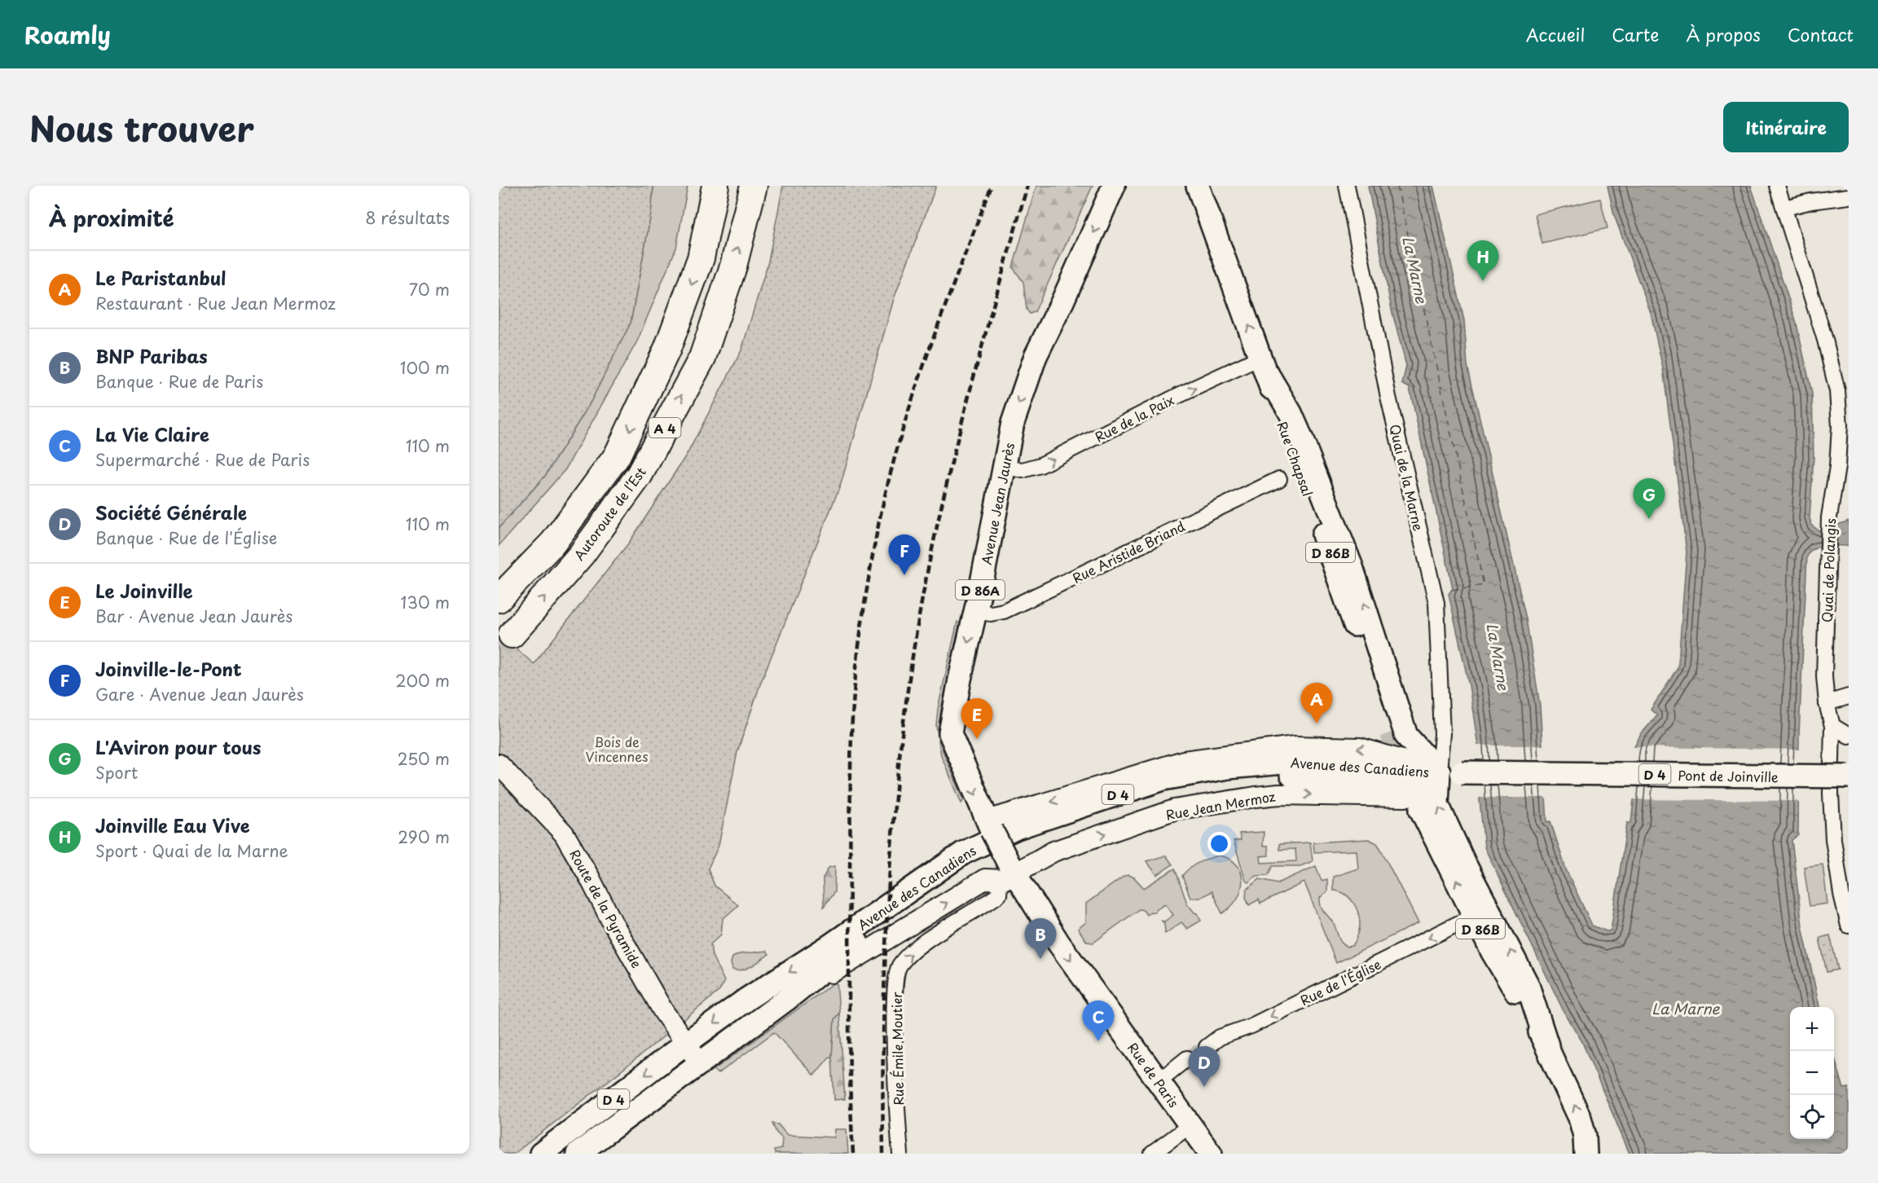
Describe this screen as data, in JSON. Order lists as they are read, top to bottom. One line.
{"streets":{"highway":["A 4","Autoroute de l’Est"],"main road":["Rue Chapsal","Avenue Jean Jaurès","D 86B","D 86A","Avenue des Canadiens","D 4","Pont de Joinville","Rue de Paris"],"street":["Rue de la Paix","Quai de la Marne","Rue Aristide Briand","Quai de Polangis","Rue Jean Mermoz","Route de la Pyramide","Rue de l'Église","Rue Émile Moutier"]},"crossings":[["Rue de la Paix","Rue Chapsal"],["Rue de la Paix","Avenue Jean Jaurès"],["Quai de la Marne","Avenue des Canadiens"],["Quai de la Marne","Pont de Joinville"],["Quai de la Marne","Rue Jean Mermoz"],["Avenue Jean Jaurès","Rue Aristide Briand"],["Avenue Jean Jaurès","D 86A"],["D 86B","Rue de l'Église"],["D 86A","Rue Jean Mermoz"],["D 86A","Rue Émile Moutier"],["D 86A","Rue de Paris"],["Avenue des Canadiens","Pont de Joinville"],["Avenue des Canadiens","Rue Jean Mermoz"],["Avenue des Canadiens","Route de la Pyramide"],["Pont de Joinville","Rue Jean Mermoz"],["Rue Jean Mermoz","Rue Émile Moutier"],["Rue Jean Mermoz","Rue de Paris"],["Rue Émile Moutier","Rue de Paris"]],"one_way":["Rue de la Paix","Avenue Jean Jaurès","Rue de l'Église","Rue Émile Moutier","Rue de Paris"],"water":["La Marne"],"parks":["Bois de Vincennes"],"page":{"header":"Roamly","nav":["Accueil","Carte","À propos","Contact"],"title":"Nous trouver","buttons":"Itinéraire","heading":["À proximité","8 résultats"],"pins":["H","G","F","A","E","B","C","D"],"list":[{"mark":"A","name":"Le Paristanbul","note":"Restaurant · Rue Jean Mermoz","value":"70 m"},{"mark":"B","name":"BNP Paribas","note":"Banque · Rue de Paris","value":"100 m"},{"mark":"C","name":"La Vie Claire","note":"Supermarché · Rue de Paris","value":"110 m"},{"mark":"D","name":"Société Générale","note":"Banque · Rue de l'Église","value":"110 m"},{"mark":"E","name":"Le Joinville","note":"Bar · Avenue Jean Jaurès","value":"130 m"},{"mark":"F","name":"Joinville-le-Pont","note":"Gare · Avenue Jean Jaurès","value":"200 m"},{"mark":"G","name":"L'Aviron pour tous","note":"Sport","value":"250 m"},{"mark":"H","name":"Joinville Eau Vive","note":"Sport · Quai de la Marne","value":"290 m"}],"map_buttons":["+","−"]}}
